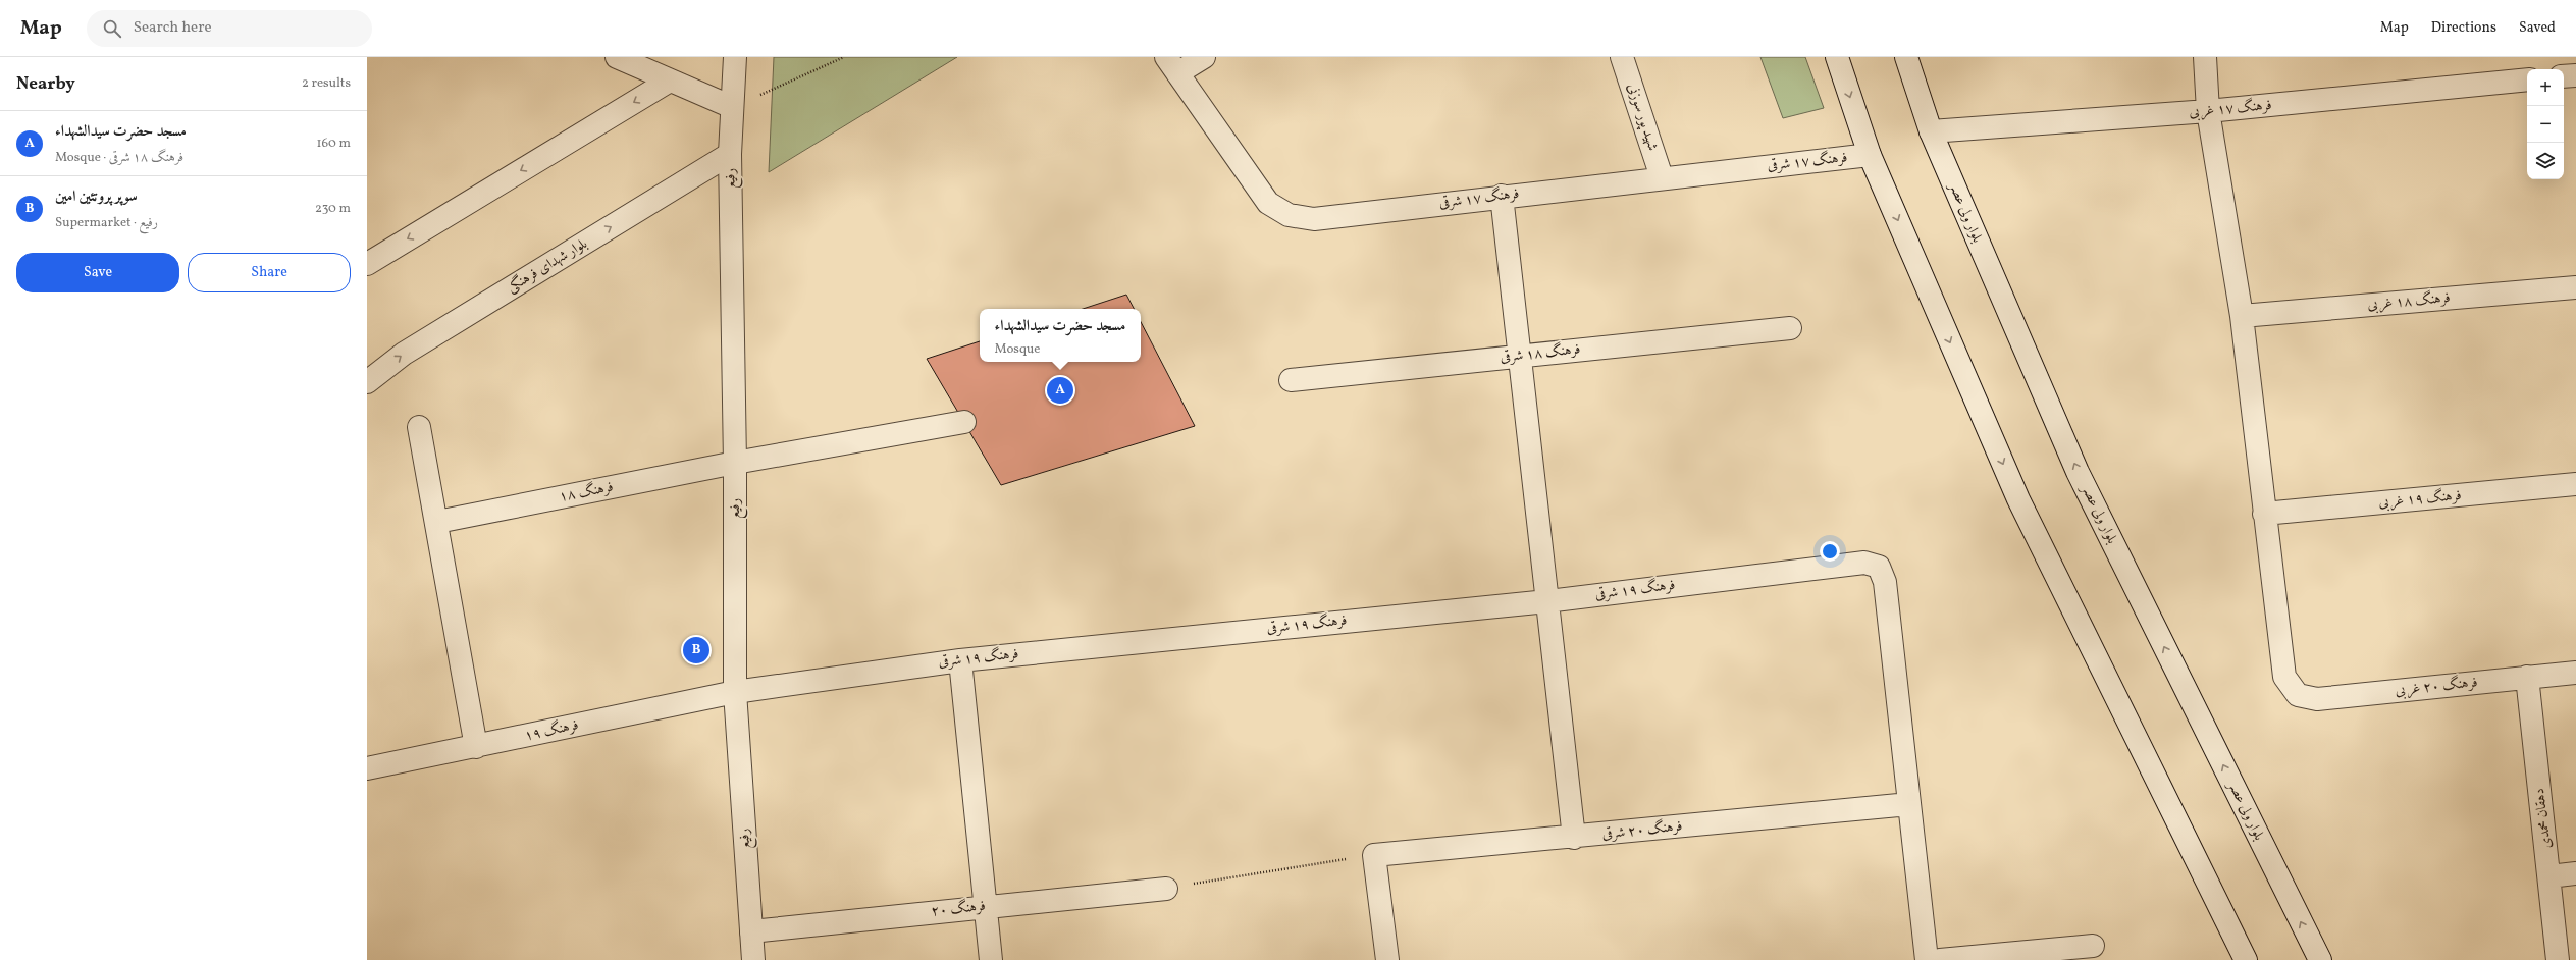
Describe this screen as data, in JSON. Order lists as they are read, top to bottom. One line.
{"streets":{"street":["فرهنگ ۱۷ غربی","شهید پور سوزنی","فرهنگ ۱۷ شرقی","رفیع","بلوار ولی عصر","بلوار شهدای فرهنگی","فرهنگ ۱۸ غربی","فرهنگ ۱۸ شرقی","فرهنگ ۱۸","فرهنگ ۱۹ غربی","فرهنگ ۱۹ شرقی","فرهنگ ۲۰ غربی","فرهنگ ۱۹","دهقان محمدی","فرهنگ ۲۰ شرقی","فرهنگ ۲۰"]},"crossings":[["فرهنگ ۱۷ غربی","بلوار ولی عصر"],["شهید پور سوزنی","فرهنگ ۱۷ شرقی"],["رفیع","بلوار شهدای فرهنگی"],["رفیع","فرهنگ ۱۸"],["رفیع","فرهنگ ۱۹ شرقی"],["رفیع","فرهنگ ۱۹"],["رفیع","فرهنگ ۲۰"],["فرهنگ ۱۹ غربی","فرهنگ ۲۰ غربی"],["فرهنگ ۱۹ شرقی","فرهنگ ۱۹"],["فرهنگ ۱۹ شرقی","فرهنگ ۲۰ شرقی"],["فرهنگ ۲۰ غربی","دهقان محمدی"]],"page":{"header":"Map","search":"Search here","nav":["Map","Directions","Saved"],"heading":["Nearby","2 results"],"map_buttons":["+","−"],"list":[{"mark":"A","name":"مسجد حضرت سیدالشهداء","note":"Mosque · فرهنگ ۱۸ شرقی","value":"160 m"},{"mark":"B","name":"سوپر پروتئین امین","note":"Supermarket · رفیع","value":"230 m"}],"buttons":["Save","Share"],"popup":["مسجد حضرت سیدالشهداء","Mosque"],"pins":["A","B"]}}
